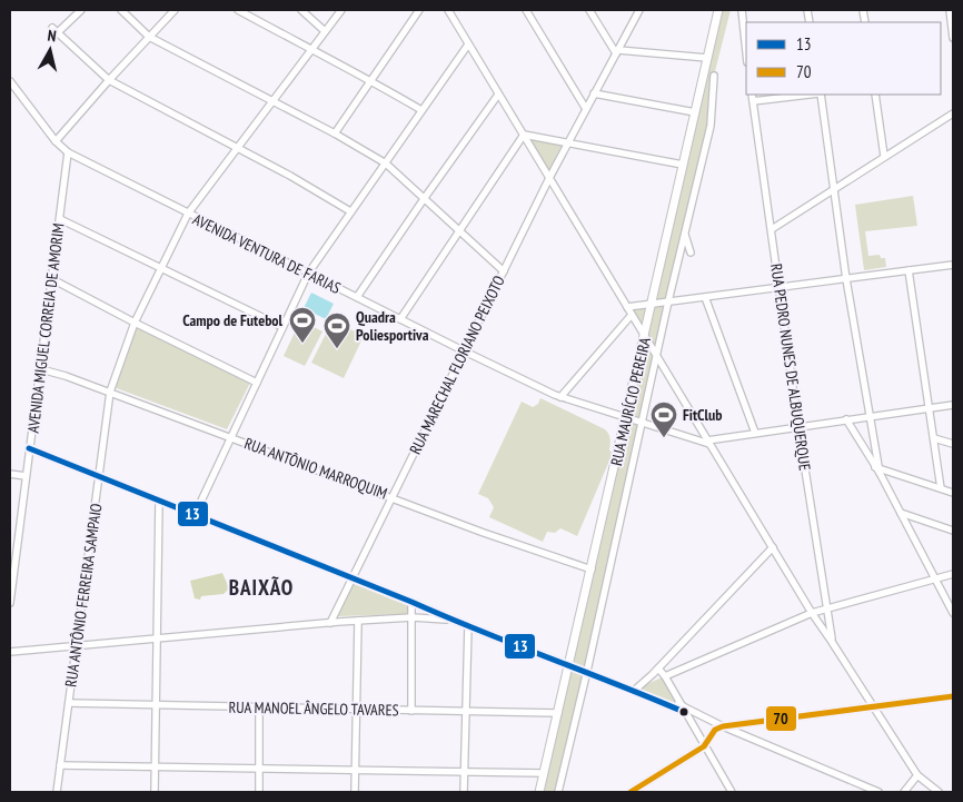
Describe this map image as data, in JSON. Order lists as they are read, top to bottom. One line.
{"streets":{"main road":["RUA MAURÍCIO PEREIRA"],"street":["AVENIDA VENTURA DE FARIAS","AVENIDA MIGUEL CORREIA DE AMORIM","RUA MARECHAL FLORIANO PEIXOTO","RUA PEDRO NUNES DE ALBUQUERQUE","RUA ANTÔNIO MARROQUIM","RUA ANTÔNIO FERREIRA SAMPAIO","RUA MANOEL ÂNGELO TAVARES"]},"crossings":[["AVENIDA VENTURA DE FARIAS","AVENIDA MIGUEL CORREIA DE AMORIM"],["AVENIDA VENTURA DE FARIAS","RUA MARECHAL FLORIANO PEIXOTO"],["AVENIDA VENTURA DE FARIAS","RUA MAURÍCIO PEREIRA"],["AVENIDA VENTURA DE FARIAS","RUA ANTÔNIO FERREIRA SAMPAIO"],["AVENIDA MIGUEL CORREIA DE AMORIM","RUA ANTÔNIO MARROQUIM"],["RUA MARECHAL FLORIANO PEIXOTO","RUA ANTÔNIO MARROQUIM"],["RUA MAURÍCIO PEREIRA","RUA ANTÔNIO MARROQUIM"],["RUA MAURÍCIO PEREIRA","RUA MANOEL ÂNGELO TAVARES"],["RUA ANTÔNIO MARROQUIM","RUA ANTÔNIO FERREIRA SAMPAIO"],["RUA ANTÔNIO FERREIRA SAMPAIO","RUA MANOEL ÂNGELO TAVARES"]],"districts":["BAIXÃO"],"places":{"sports":["Campo de Futebol","Quadra Poliesportiva","FitClub"]},"lines":["transit line 13","transit line 70"],"legend":["13","70"],"north":"top"}
